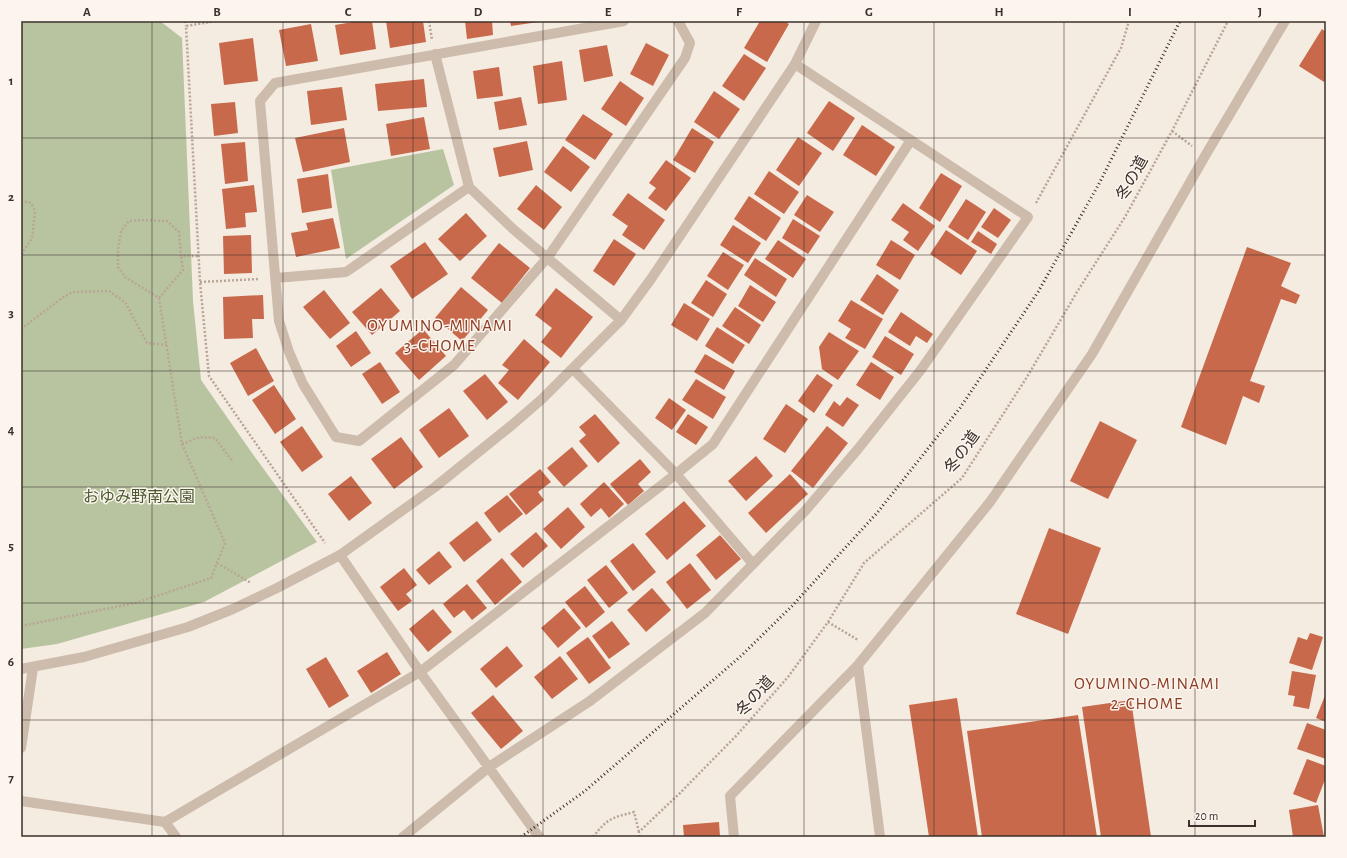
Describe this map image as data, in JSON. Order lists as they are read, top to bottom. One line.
{"streets":{"path":["冬の道"]},"districts":["OYUMINO-MINAMI 3-CHOME","OYUMINO-MINAMI 2-CHOME"],"parks":["おゆみ野南公園"],"scale_bar":"20 m","grid":{"columns":["A","B","C","D","E","F","G","H","I","J"],"rows":["1","2","3","4","5","6","7"]}}
